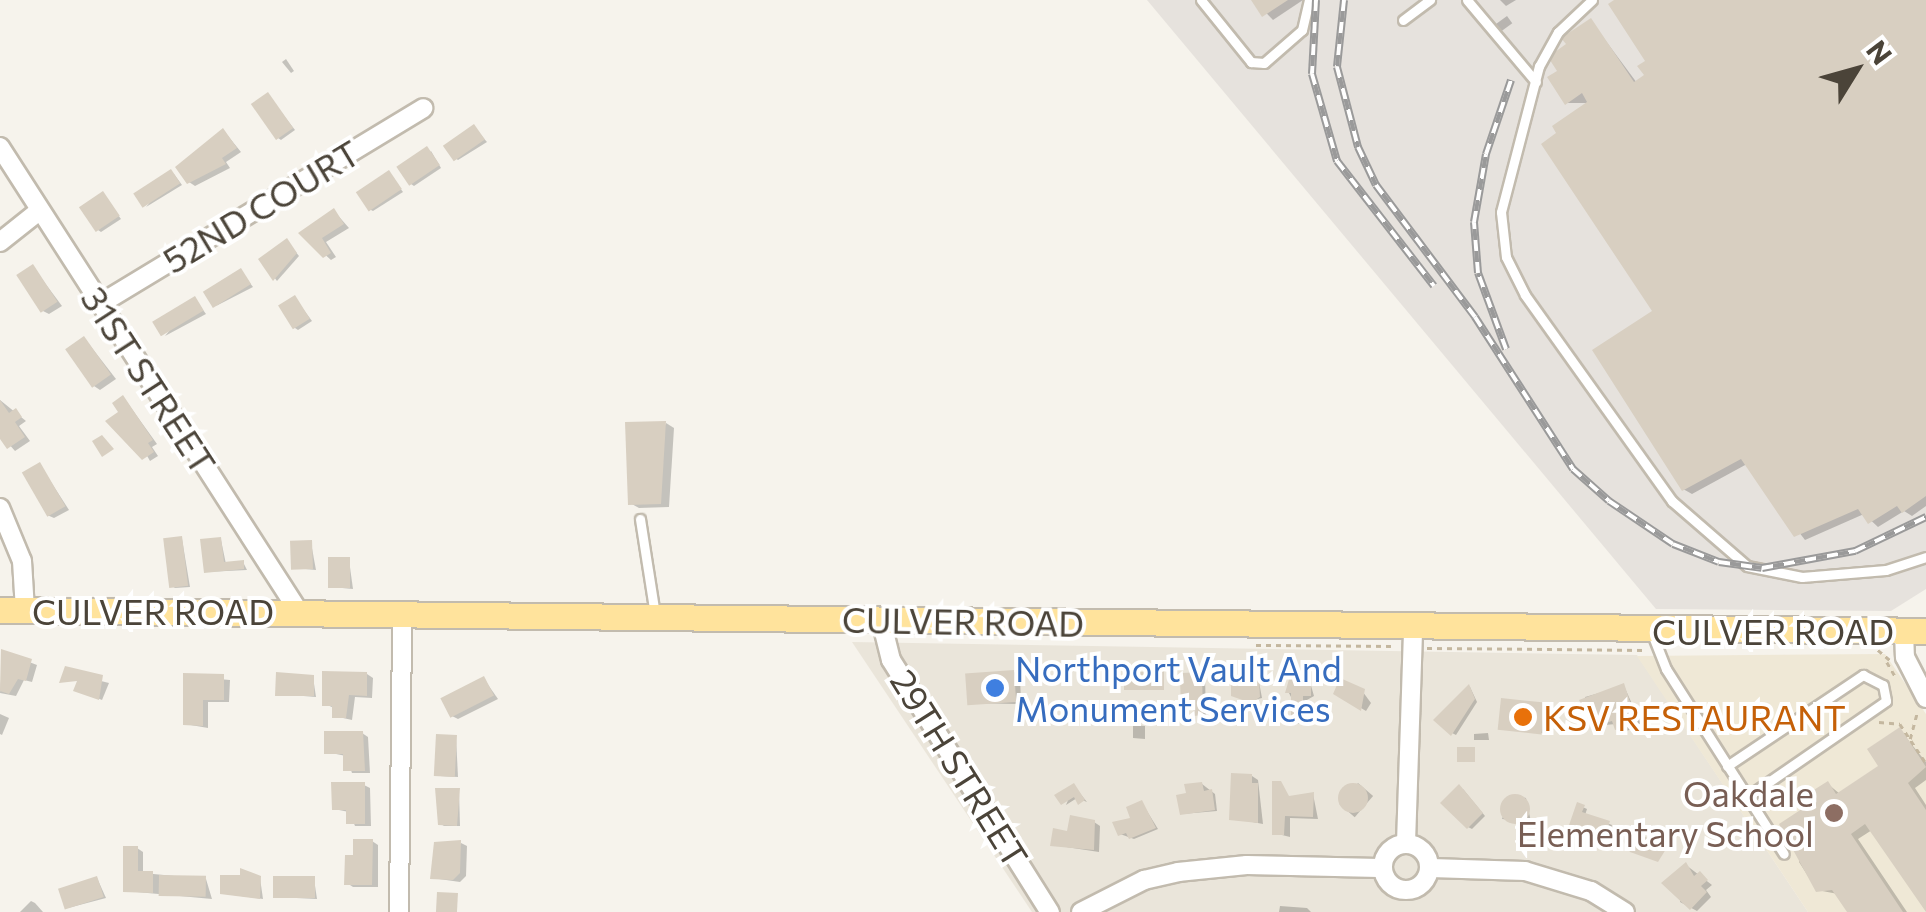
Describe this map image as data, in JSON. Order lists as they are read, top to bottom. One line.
{"streets":{"main road":["CULVER ROAD"],"street":["52ND COURT","31ST STREET","29TH STREET"]},"crossings":[["52ND COURT","31ST STREET"],["31ST STREET","CULVER ROAD"],["CULVER ROAD","29TH STREET"]],"places":["Northport Vault And Monument Services","KSV RESTAURANT","Oakdale Elementary School"],"north":"top right"}
